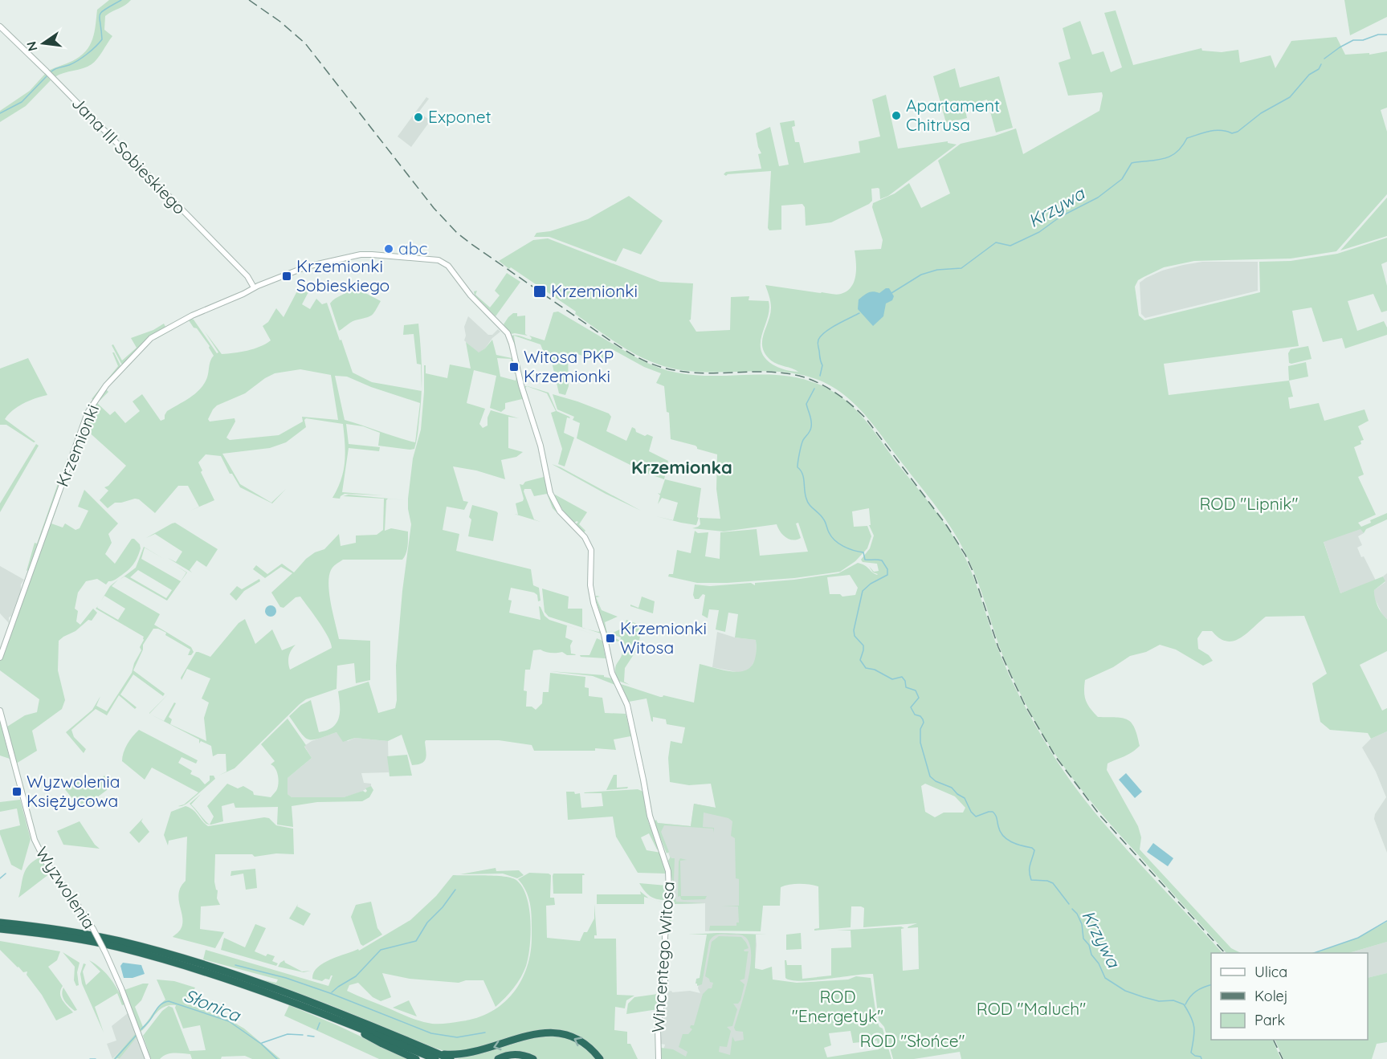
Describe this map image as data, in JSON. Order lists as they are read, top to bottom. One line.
{"streets":{"street":["Jana III Sobieskiego","Krzemionki","Wyzwolenia","Wincentego Witosa"]},"crossings":[["Jana III Sobieskiego","Krzemionki"],["Krzemionki","Wincentego Witosa"]],"districts":["Krzemionka"],"water":["Krzywa","Słonica"],"parks":["ROD \"Lipnik\"","ROD \"Energetyk\"","ROD \"Maluch\"","ROD \"Słońce\""],"places":{"other":["Apartament Chitrusa","Exponet","abc"],"transit":["Krzemionki Sobieskiego","Krzemionki","Witosa PKP Krzemionki","Krzemionki Witosa","Wyzwolenia Księżycowa"]},"legend":["Ulica","Kolej","Park"],"north":"left"}
